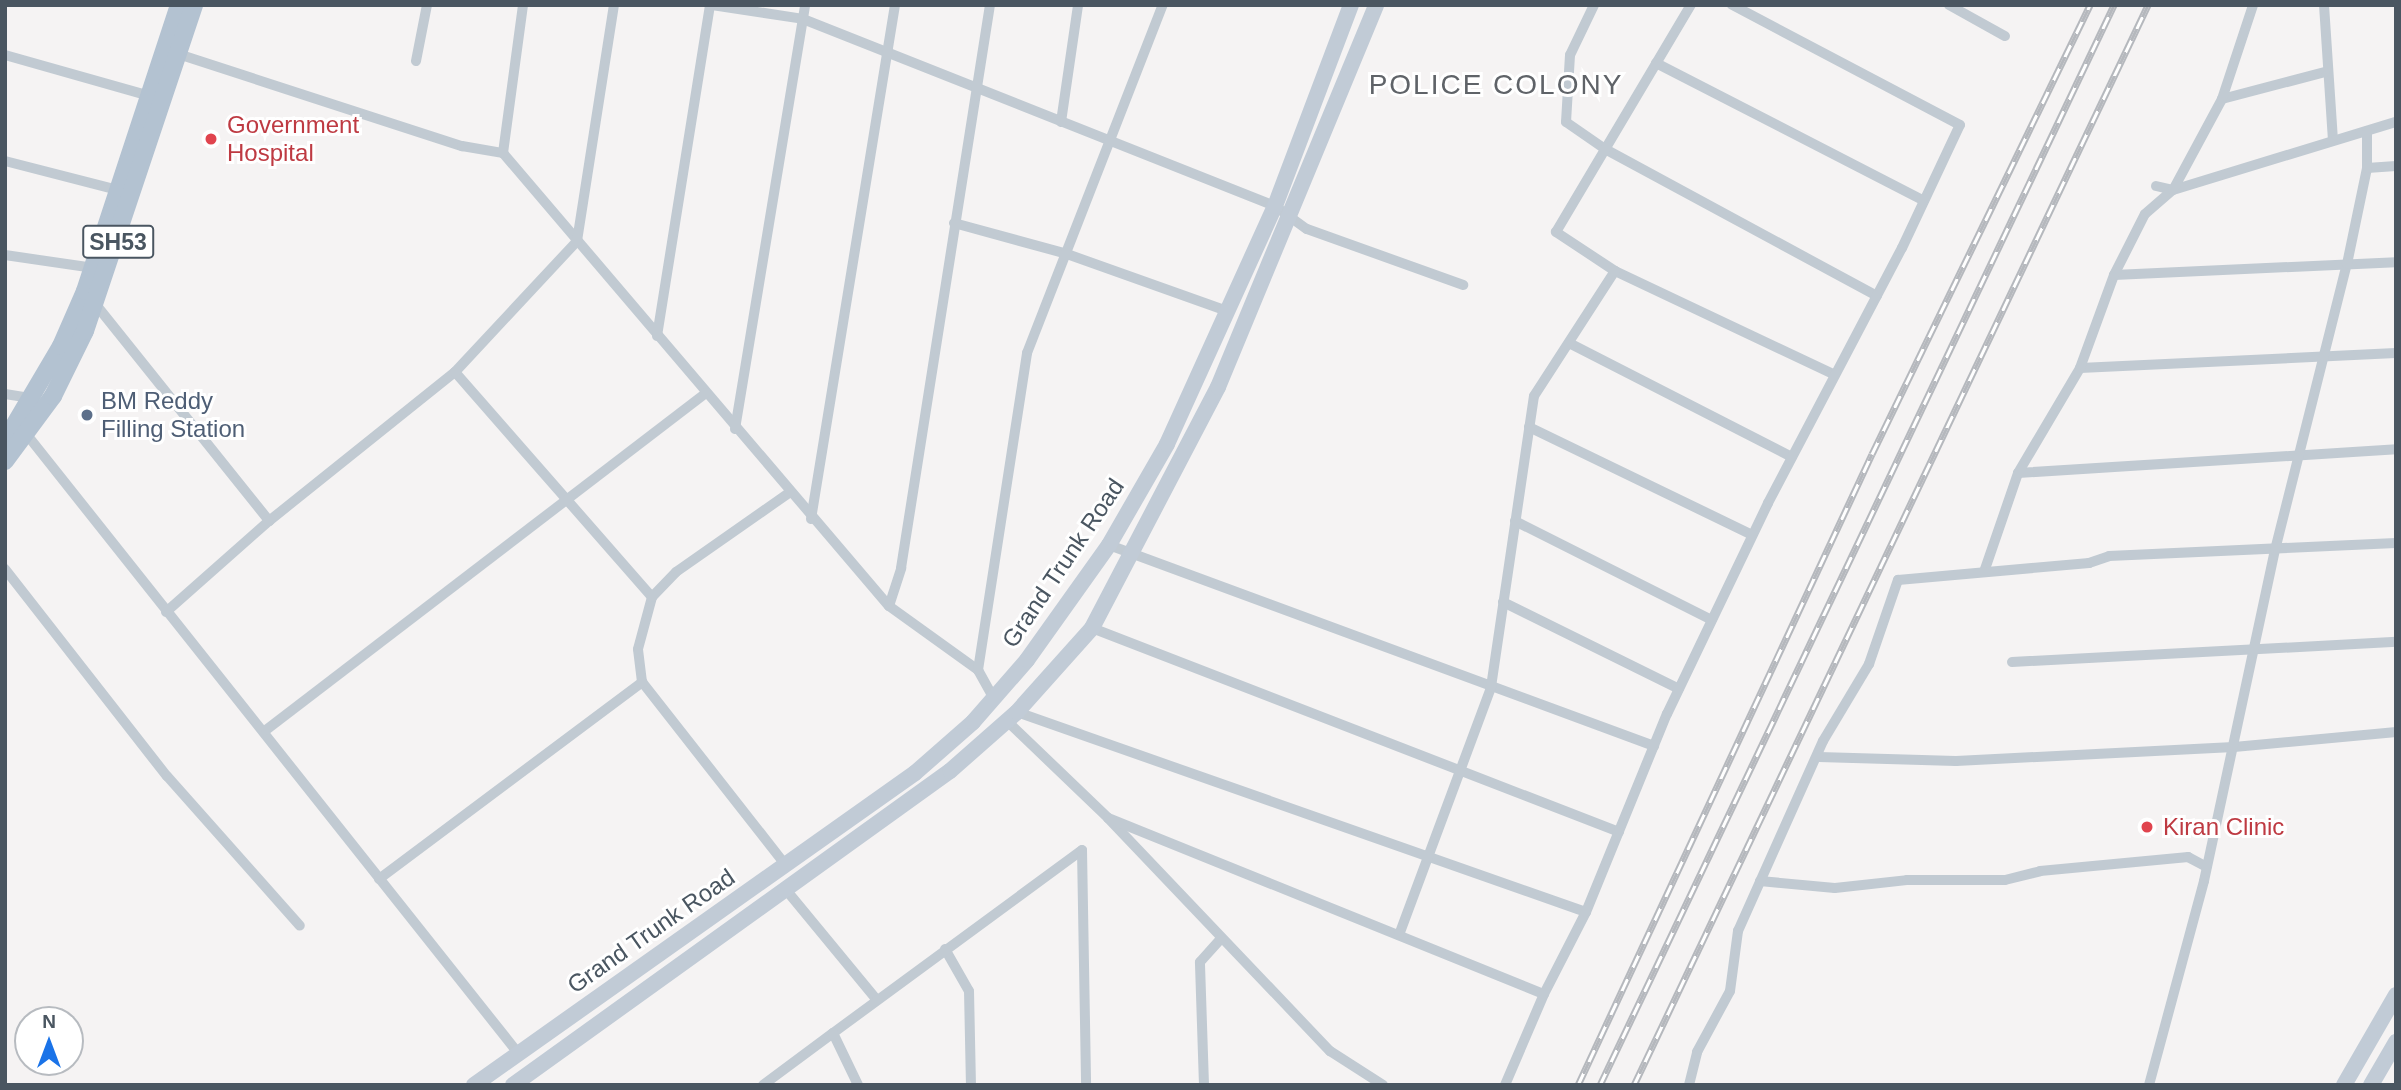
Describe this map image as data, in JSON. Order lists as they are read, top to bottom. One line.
{"streets":{"main road":["SH53","Grand Trunk Road"]},"districts":["POLICE COLONY"],"places":["Government Hospital","BM Reddy Filling Station","Kiran Clinic"],"north":"top"}
